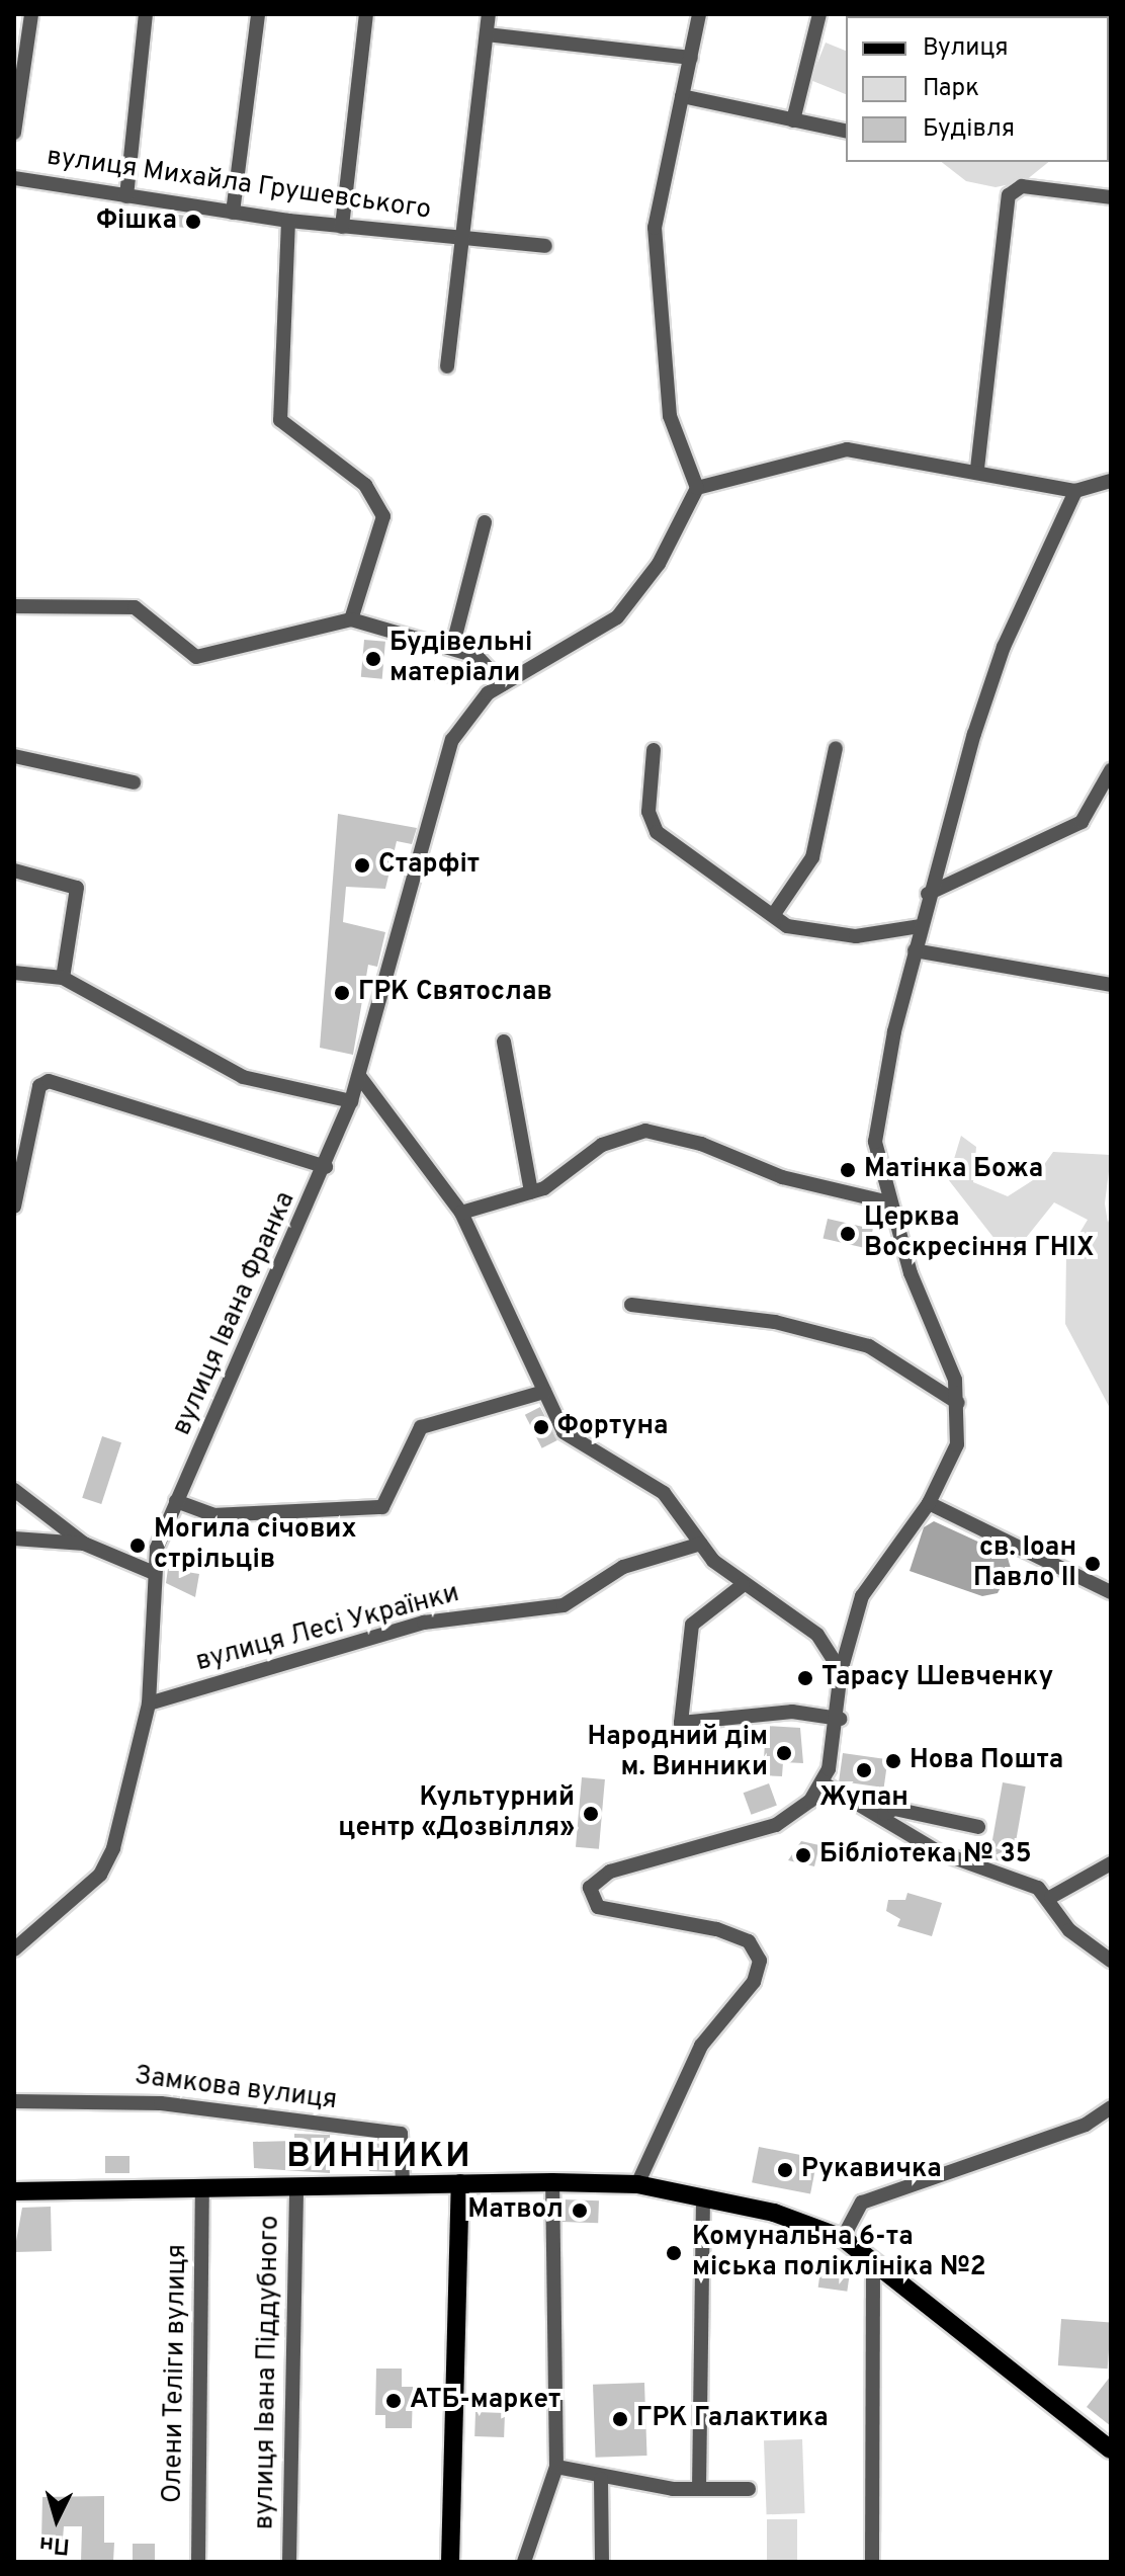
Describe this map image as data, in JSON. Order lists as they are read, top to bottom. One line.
{"streets":{"street":["вулиця Михайла Грушевського","вулиця Івана Франка","вулиця Лесі Українки","Замкова вулиця","вулиця Івана Піддубного","Олени Теліги вулиця"]},"crossings":[["вулиця Івана Франка","вулиця Лесі Українки"]],"districts":["ВИННИКИ"],"places":["Фішка","Будівельні матеріали","Старфіт","ГРК Святослав","Матінка Божа","Церква Воскресіння ГНІХ","Фортуна","Могила січових стрільців","св. Іоан Павло ІІ","Тарасу Шевченку","Народний дім м. Винники","Нова Пошта","Жупан","Культурний центр «Дозвілля»","Бібліотека № 35","Рукавичка","Матвол","Комунальна 6-та міська поліклініка №2","АТБ-маркет","ГРК Галактика"],"legend":["Вулиця","Парк","Будівля"],"north":"bottom"}
